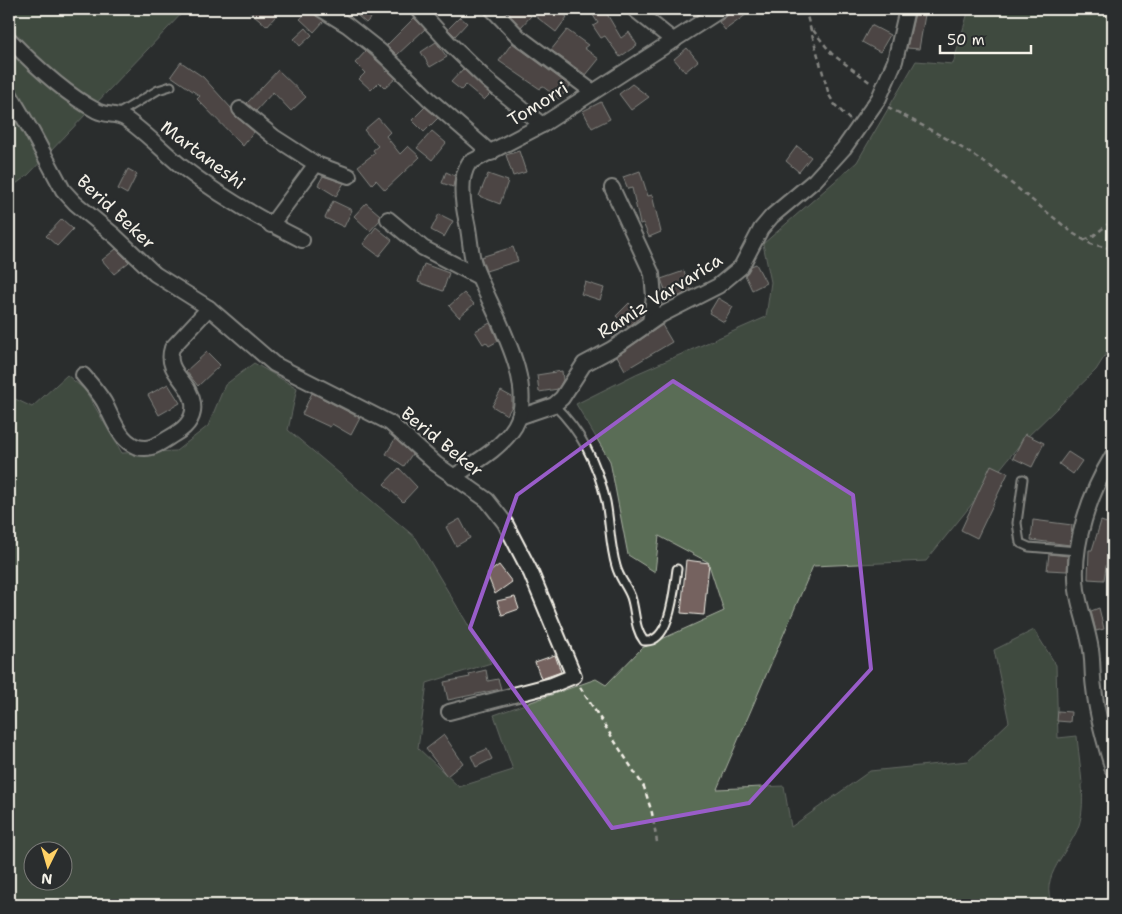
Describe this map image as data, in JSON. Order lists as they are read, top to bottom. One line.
{"streets":{"street":["Tomorri","Martaneshi","Berid Beker","Ramiz Varvarica"]},"scale_bar":"50 m","north":"bottom"}
